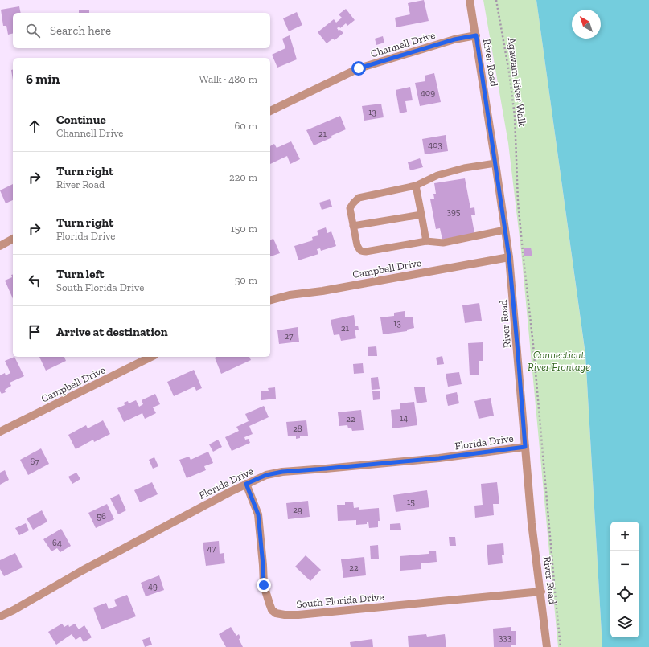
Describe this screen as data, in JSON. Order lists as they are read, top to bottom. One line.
{"streets":{"street":["Channell Drive","River Road","Campbell Drive","Florida Drive","South Florida Drive"],"path":["Agawam River Walk"]},"crossings":[["Channell Drive","River Road"],["River Road","Campbell Drive"],["River Road","Florida Drive"],["River Road","South Florida Drive"],["Florida Drive","South Florida Drive"]],"parks":["Connecticut River Frontage"],"house_numbers":["409","13","21","403","395","13","21","27","14","22","28","67","15","29","56","64","47","22","49","333"],"north":"top left","page":{"search":"Search here","heading":["6 min","Walk · 480 m"],"list":[["Continue","Channell Drive","60 m"],["Turn right","River Road","220 m"],["Turn right","Florida Drive","150 m"],["Turn left","South Florida Drive","50 m"],"Arrive at destination"],"map_buttons":["+","−"]}}
